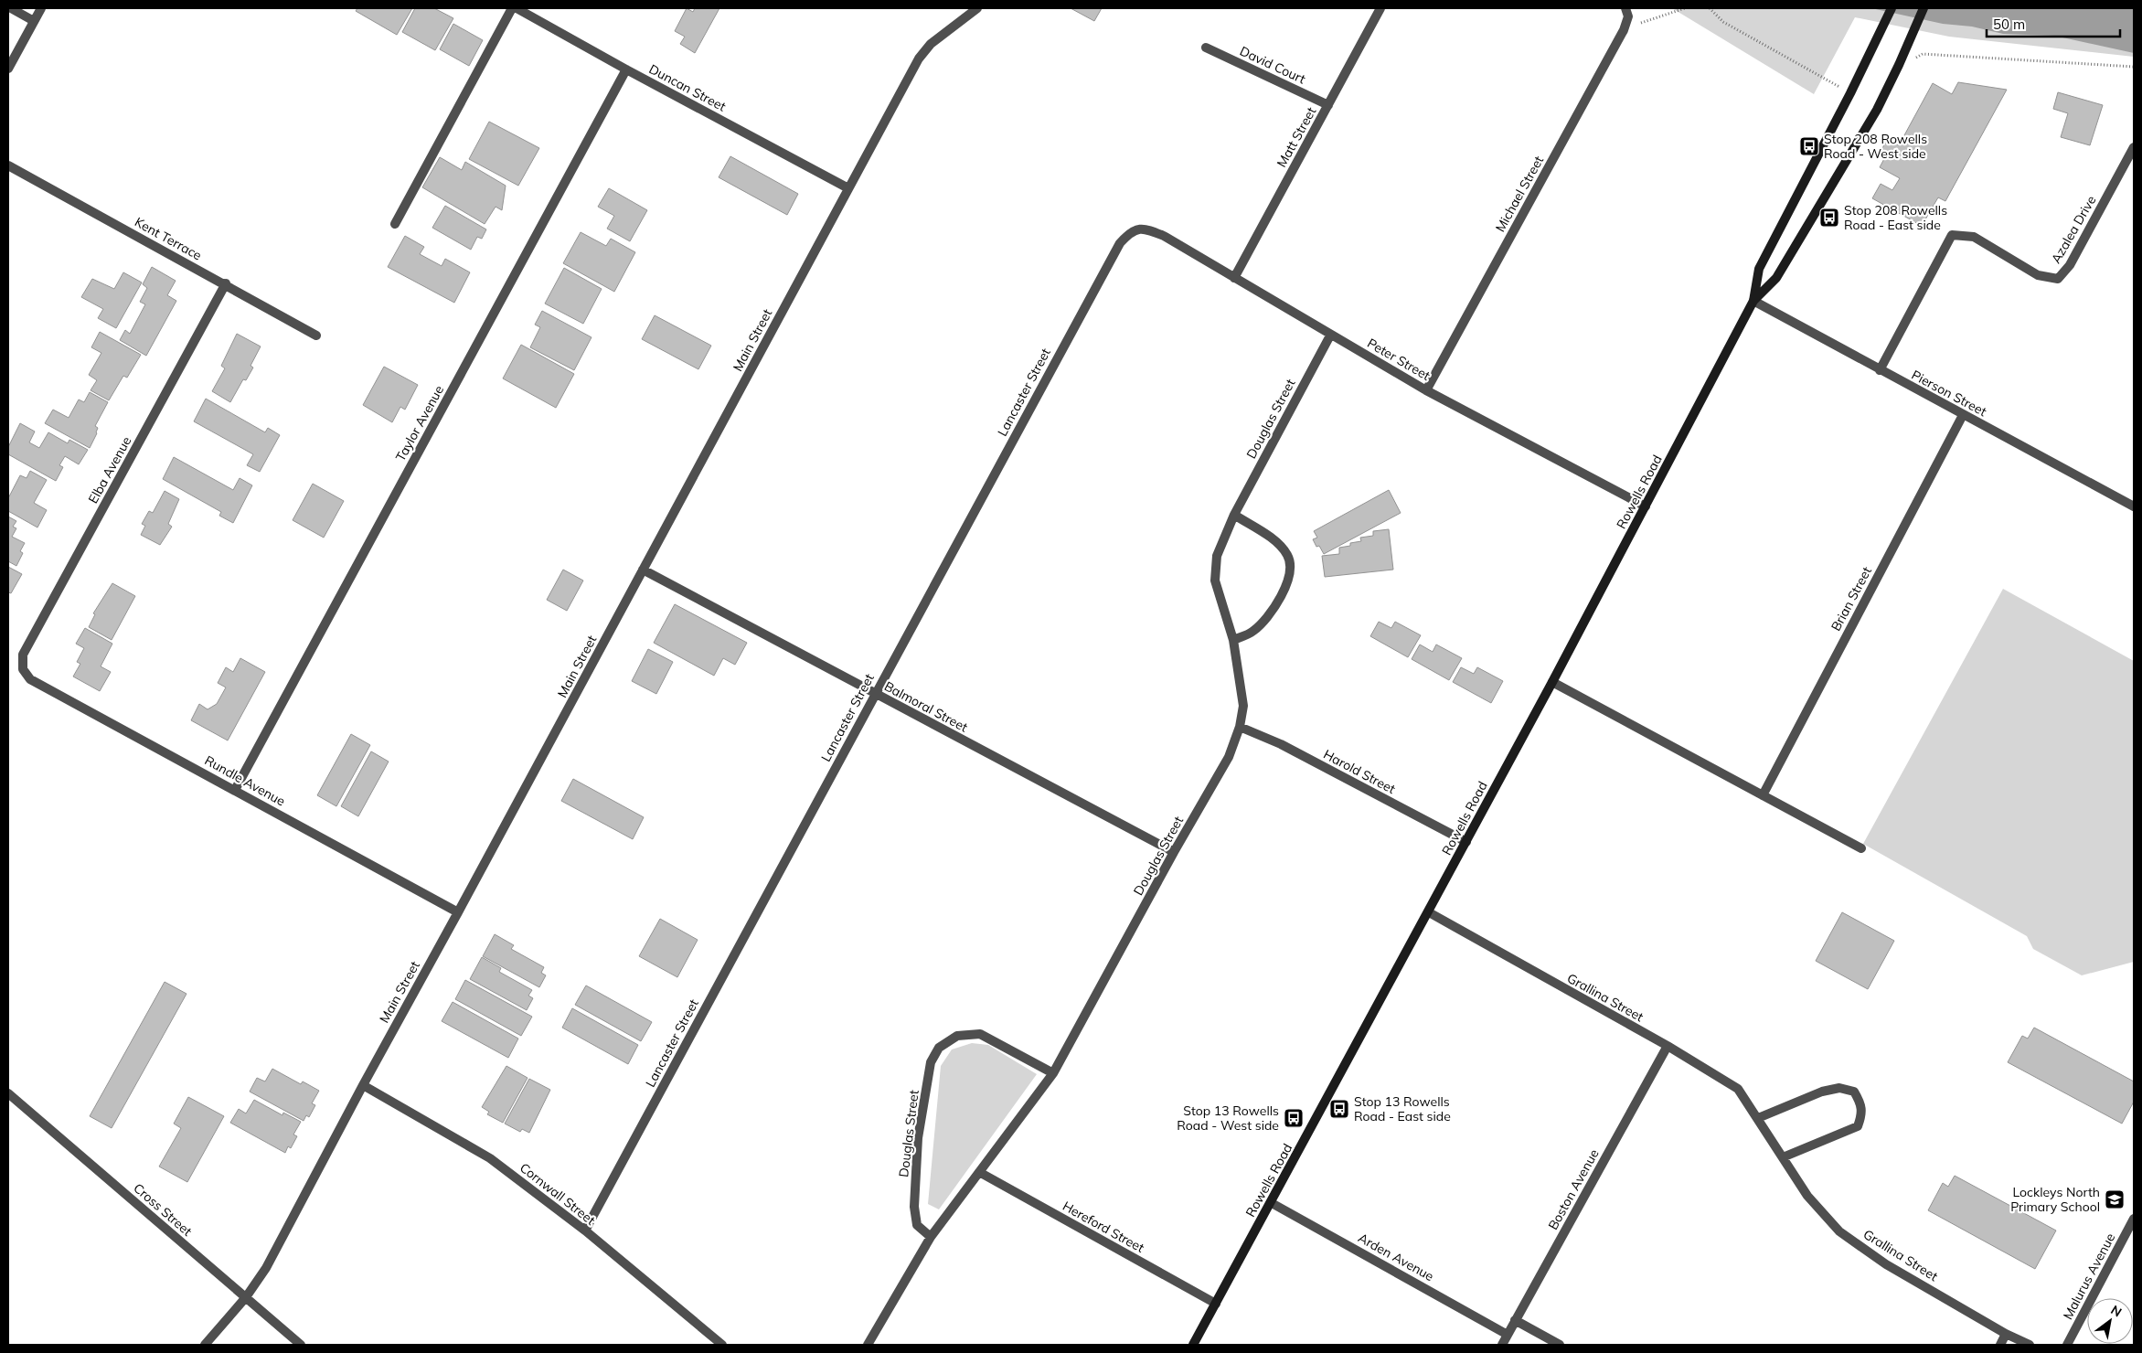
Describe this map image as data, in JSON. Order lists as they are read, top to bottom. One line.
{"streets":{"main road":["Rowells Road"],"street":["David Court","Duncan Street","Matt Street","Michael Street","Azalea Drive","Kent Terrace","Main Street","Peter Street","Lancaster Street","Pierson Street","Douglas Street","Taylor Avenue","Elba Avenue","Brian Street","Balmoral Street","Harold Street","Rundle Avenue","Grallina Street","Boston Avenue","Cornwall Street","Cross Street","Hereford Street","Arden Avenue","Malurus Avenue"]},"crossings":[["David Court","Matt Street"],["Duncan Street","Main Street"],["Duncan Street","Taylor Avenue"],["Matt Street","Peter Street"],["Michael Street","Peter Street"],["Azalea Drive","Pierson Street"],["Kent Terrace","Elba Avenue"],["Main Street","Balmoral Street"],["Main Street","Rundle Avenue"],["Main Street","Cornwall Street"],["Main Street","Cross Street"],["Peter Street","Lancaster Street"],["Peter Street","Douglas Street"],["Peter Street","Rowells Road"],["Lancaster Street","Balmoral Street"],["Lancaster Street","Cornwall Street"],["Pierson Street","Rowells Road"],["Pierson Street","Brian Street"],["Douglas Street","Balmoral Street"],["Douglas Street","Harold Street"],["Douglas Street","Hereford Street"],["Taylor Avenue","Rundle Avenue"],["Elba Avenue","Rundle Avenue"],["Rowells Road","Harold Street"],["Rowells Road","Grallina Street"],["Rowells Road","Hereford Street"],["Rowells Road","Arden Avenue"],["Grallina Street","Boston Avenue"],["Boston Avenue","Arden Avenue"]],"places":{"bus stop":["Stop 208 Rowells Road - West side","Stop 208 Rowells Road - East side","Stop 13 Rowells Road - East side","Stop 13 Rowells Road - West side"],"school or university":["Lockleys North Primary School"]},"scale_bar":"50 m","north":"top right"}
